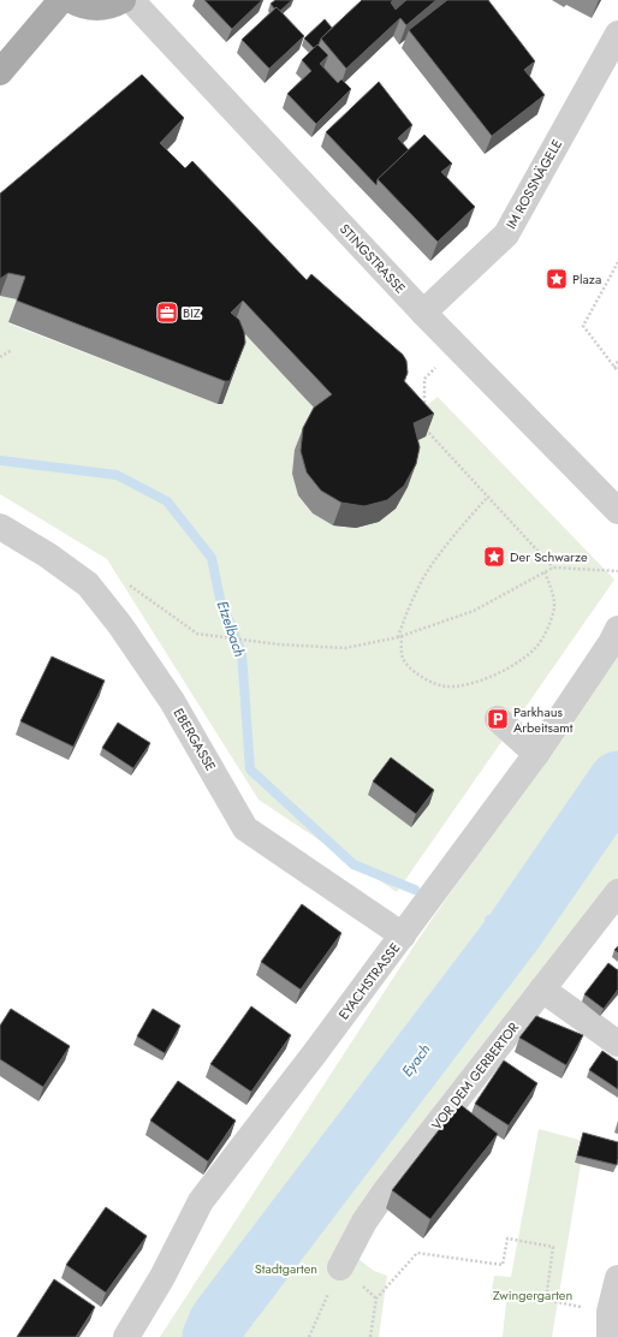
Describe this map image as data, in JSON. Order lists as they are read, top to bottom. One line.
{"streets":{"street":["IM ROSSNÄGELE","STINGSTRASSE","EBERGASSE","EYACHSTRASSE","VOR DEM GERBERTOR"]},"crossings":[["IM ROSSNÄGELE","STINGSTRASSE"],["EBERGASSE","EYACHSTRASSE"]],"water":["Etzelbach","Eyach"],"parks":["Stadtgarten","Zwingergarten"],"places":{"place":["Plaza","Der Schwarze"],"office":["BIZ"],"parking":["Parkhaus Arbeitsamt"]}}
